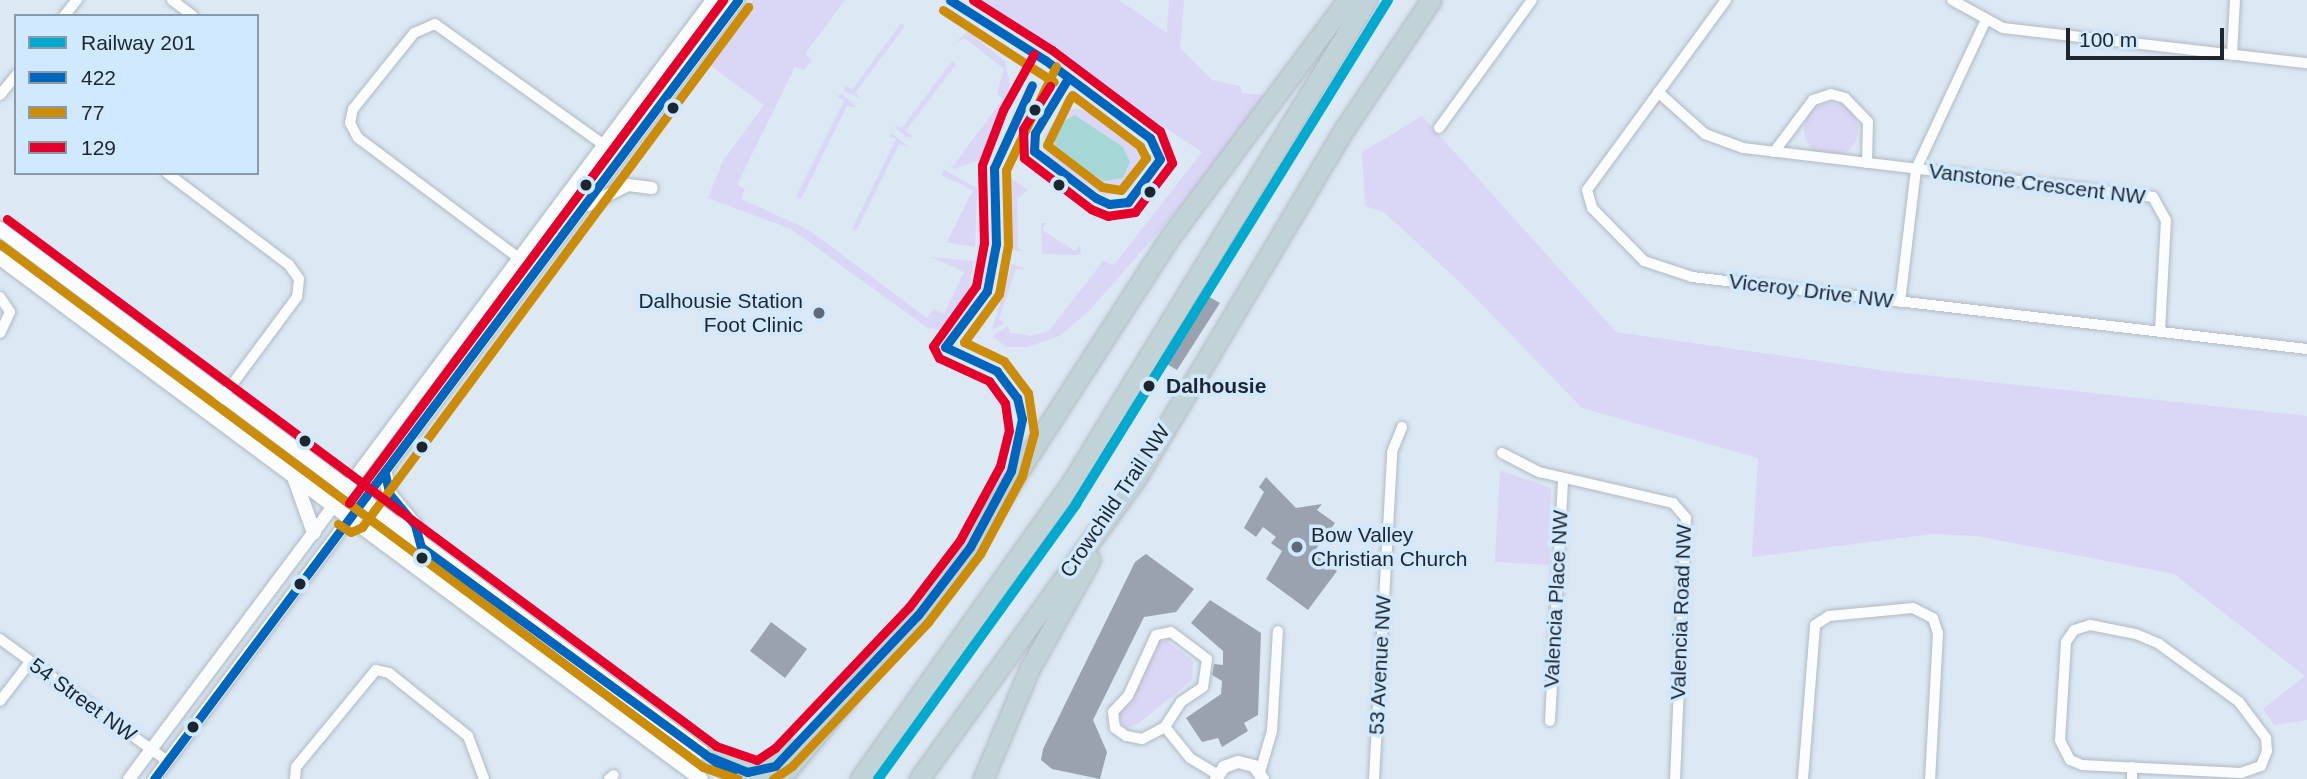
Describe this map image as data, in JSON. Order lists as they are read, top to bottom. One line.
{"streets":{"highway":["Crowchild Trail NW"],"street":["Vanstone Crescent NW","Viceroy Drive NW","Valencia Place NW","Valencia Road NW","53 Avenue NW","54 Street NW"]},"crossings":[["Vanstone Crescent NW","Viceroy Drive NW"],["Valencia Place NW","Valencia Road NW"]],"places":["Dalhousie Station Foot Clinic","Dalhousie","Bow Valley Christian Church"],"lines":["rail line 201","transit line 422","transit line 129","transit line 77"],"legend":["Railway 201","422","77","129"],"scale_bar":"100 m"}
